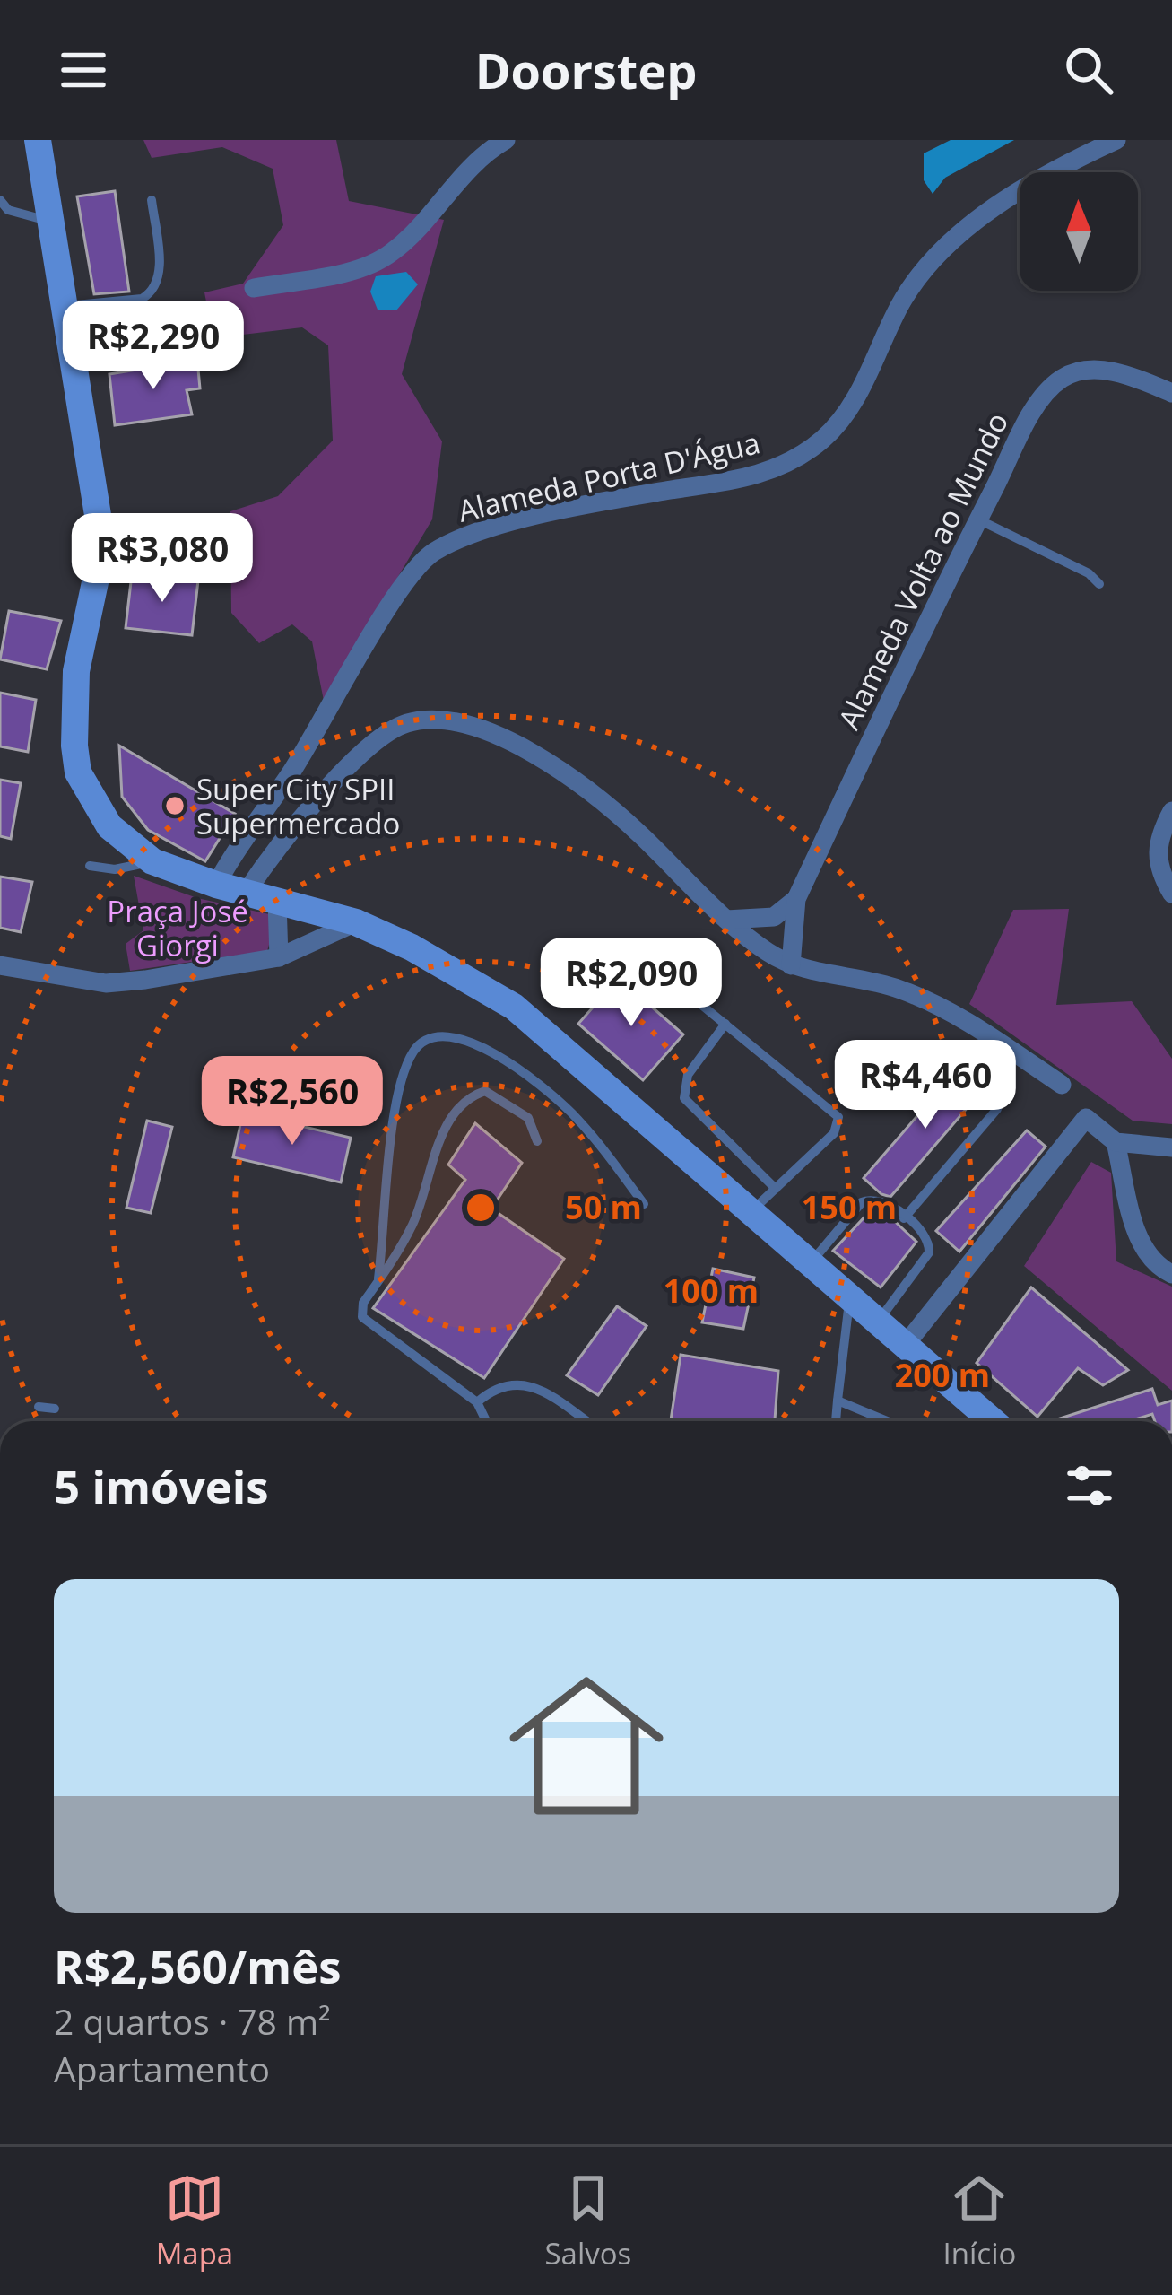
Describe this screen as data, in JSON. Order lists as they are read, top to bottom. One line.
{"streets":{"street":["Alameda Porta D'Água","Alameda Volta ao Mundo"]},"parks":["Praça José Giorgi"],"places":["Super City SPII Supermercado"],"north":"top","page":{"header":"Doorstep","price":["R$2,290","R$3,080","R$2,090","R$4,460","R$2,560"],"heading":"5 imóveis","list":[{"name":"R$2,560/mês","note":"2 quartos · 78 m² · Apartamento"}],"tabs":["Mapa","Salvos","Início"]},"rings":["50 m","150 m","100 m","200 m"]}
